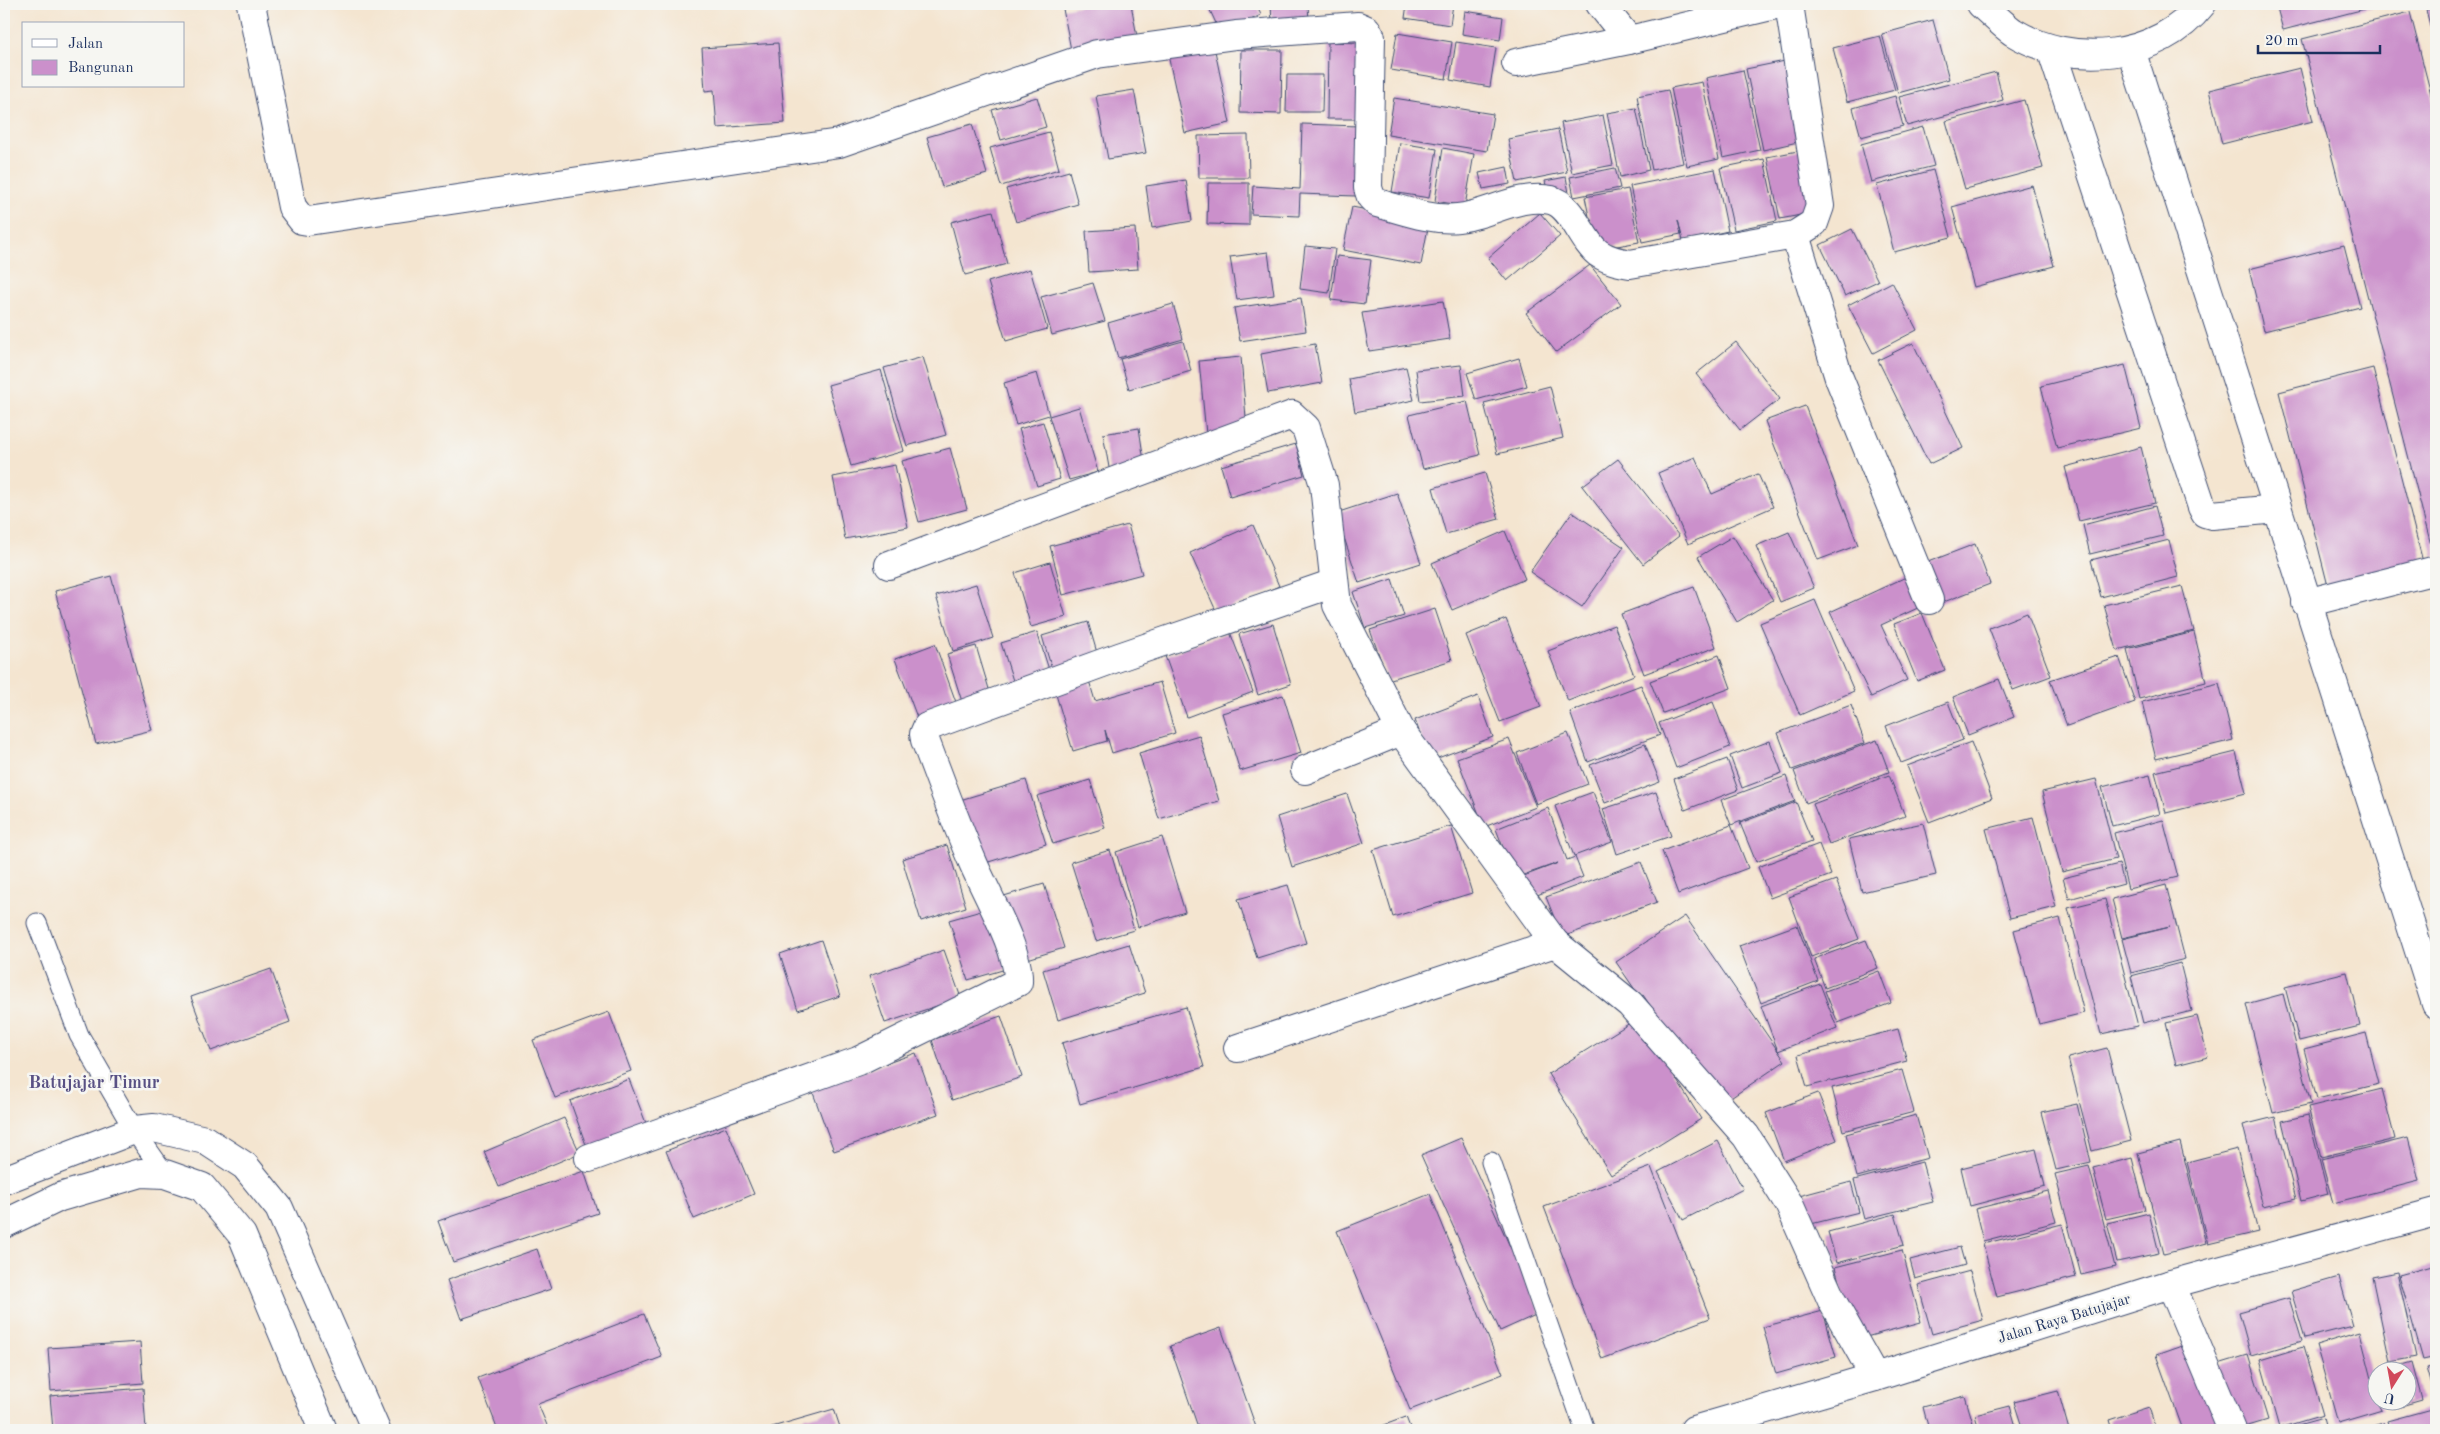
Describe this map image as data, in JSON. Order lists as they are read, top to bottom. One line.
{"streets":{"main road":["Jalan Raya Batujajar"]},"districts":["Batujajar Timur"],"legend":["Jalan","Bangunan"],"scale_bar":"20 m","north":"bottom"}
